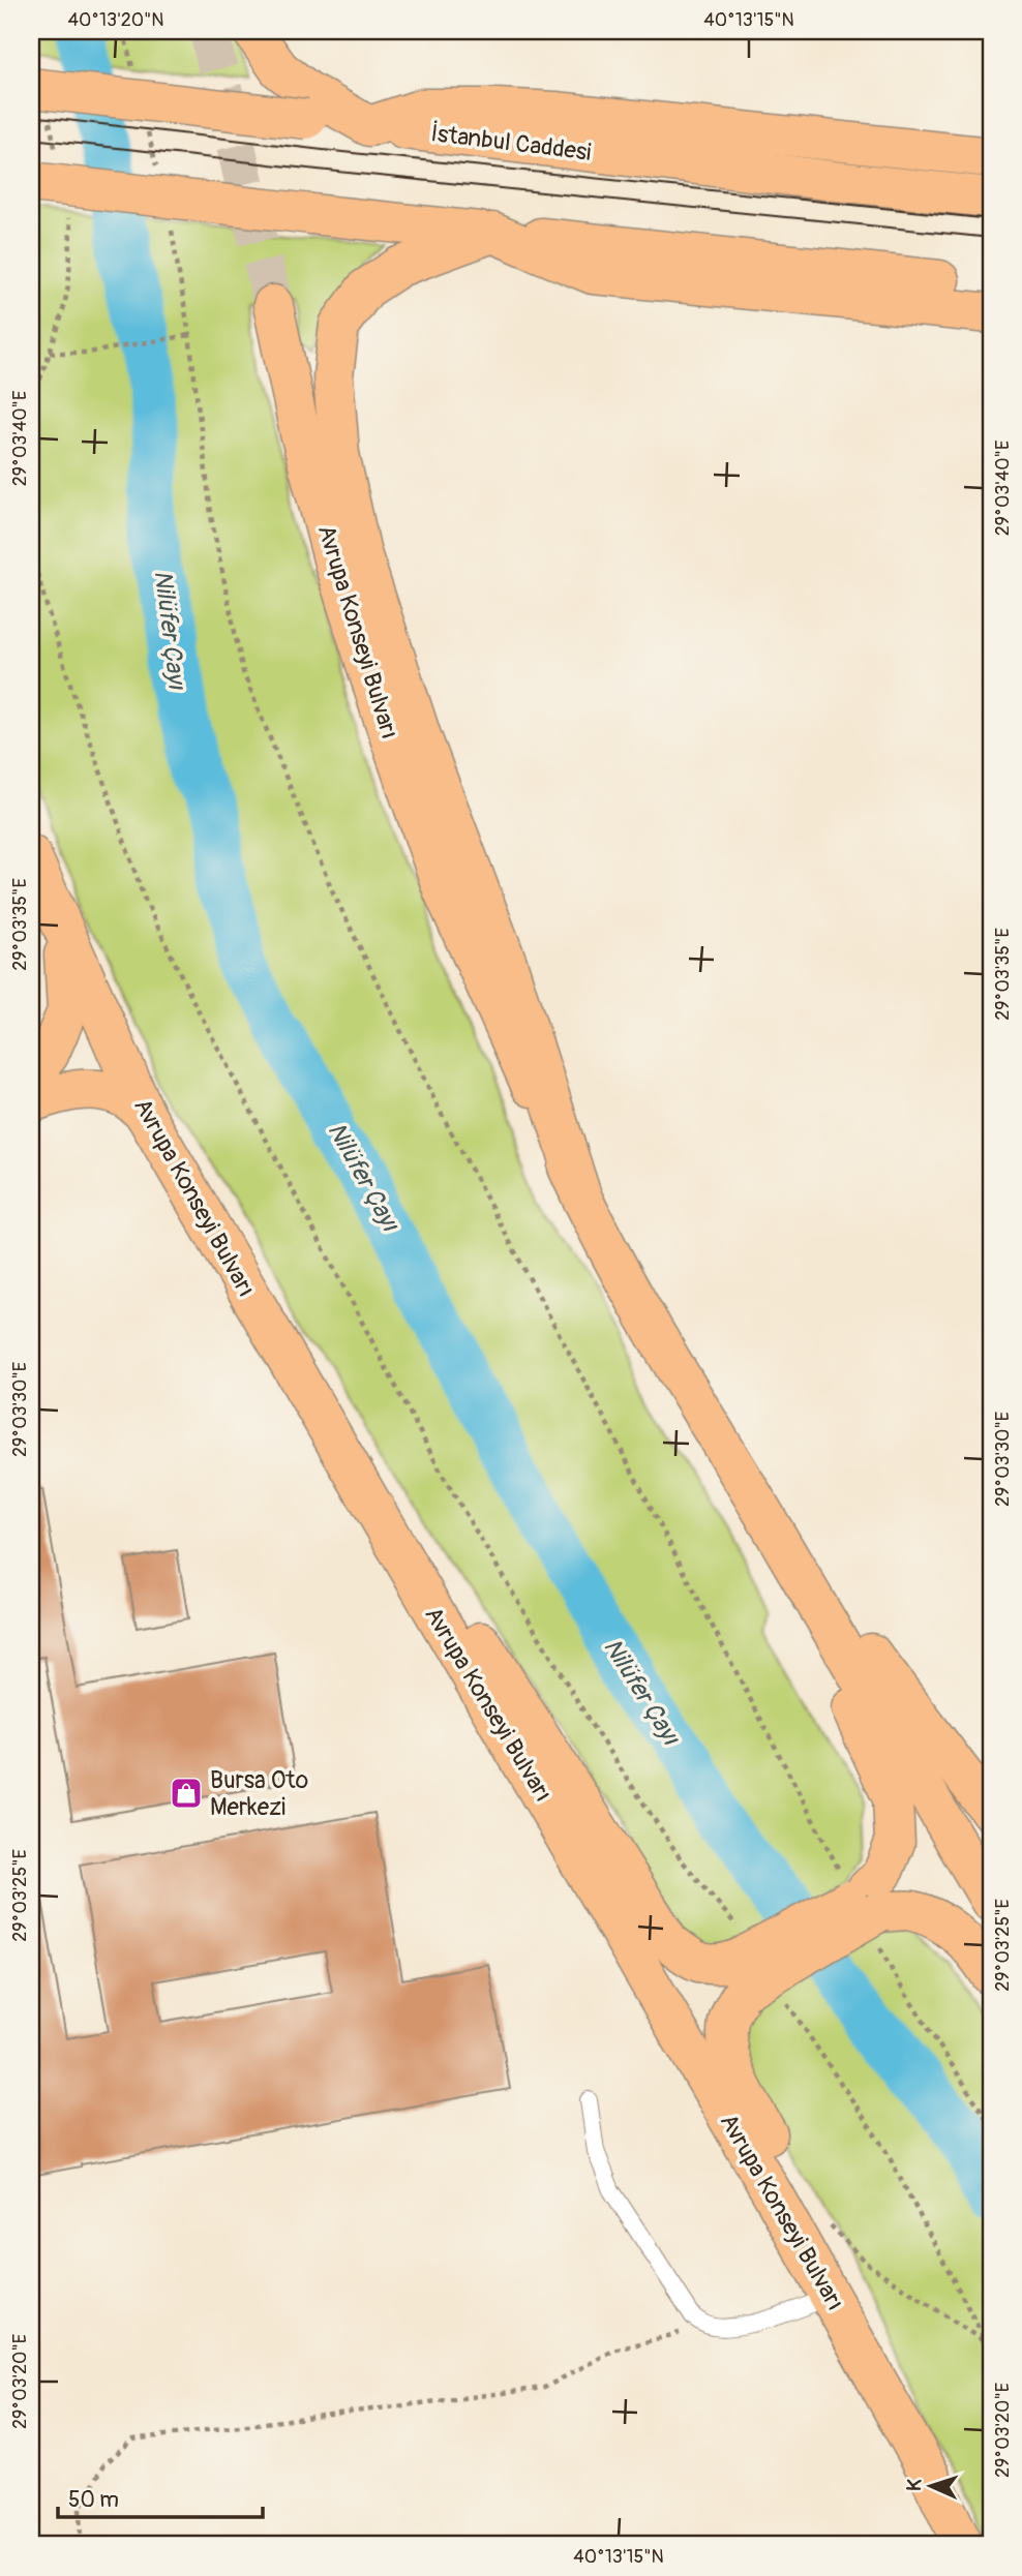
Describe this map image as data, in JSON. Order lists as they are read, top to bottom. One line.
{"streets":{"main road":["İstanbul Caddesi","Avrupa Konseyi Bulvarı"]},"water":["Nilüfer Çayı"],"places":{"shop":["Bursa Oto Merkezi"]},"scale_bar":"50 m","north":"left","coordinates":["40°13'20\"N","40°13'15\"N","29°03'40\"E","29°03'35\"E","29°03'30\"E","29°03'25\"E","29°03'20\"E"]}
